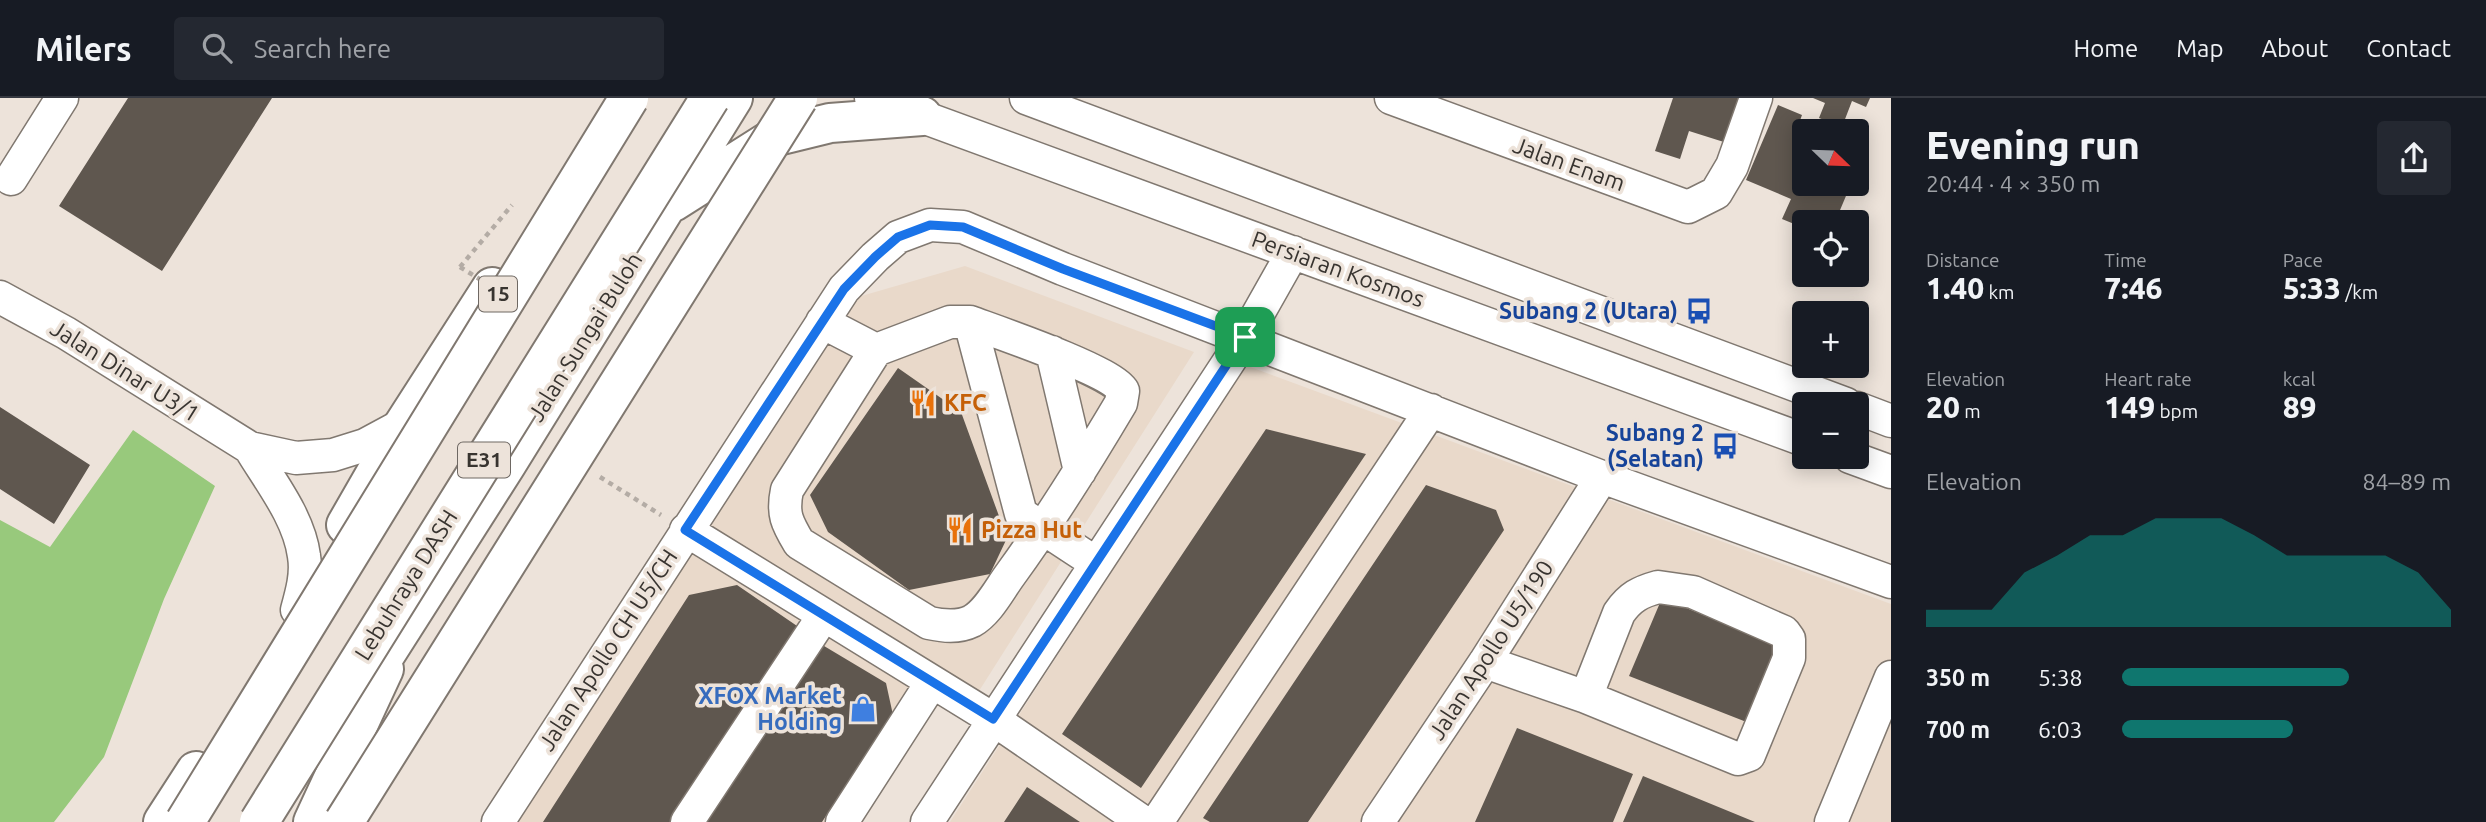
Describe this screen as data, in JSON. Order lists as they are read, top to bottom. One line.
{"streets":{"highway":["15","Jalan Sungai Buloh","E31","Lebuhraya DASH"],"street":["Jalan Enam","Persiaran Kosmos","Jalan Dinar U3/1","Jalan Apollo CH U5/CH","Jalan Apollo U5/190"]},"places":{"bus stop":["Subang 2 (Utara)","Subang 2 (Selatan)"],"restaurant":["KFC","Pizza Hut"],"shop":["XFOX Market Holding"]},"north":"bottom right","page":{"header":"Milers","search":"Search here","nav":["Home","Map","About","Contact"],"heading":["Evening run","20:44 · 4 × 350 m"],"map_buttons":["+","−"],"stats":[["Distance","1.40 km"],["Time","7:46"],["Pace","5:33 /km"],["Elevation","20 m"],["Heart rate","149 bpm"],["kcal","89"]],"chart":["Elevation","84–89 m"],"list":[{"name":"350 m","note":"5:38"},{"name":"700 m","note":"6:03"}]}}
